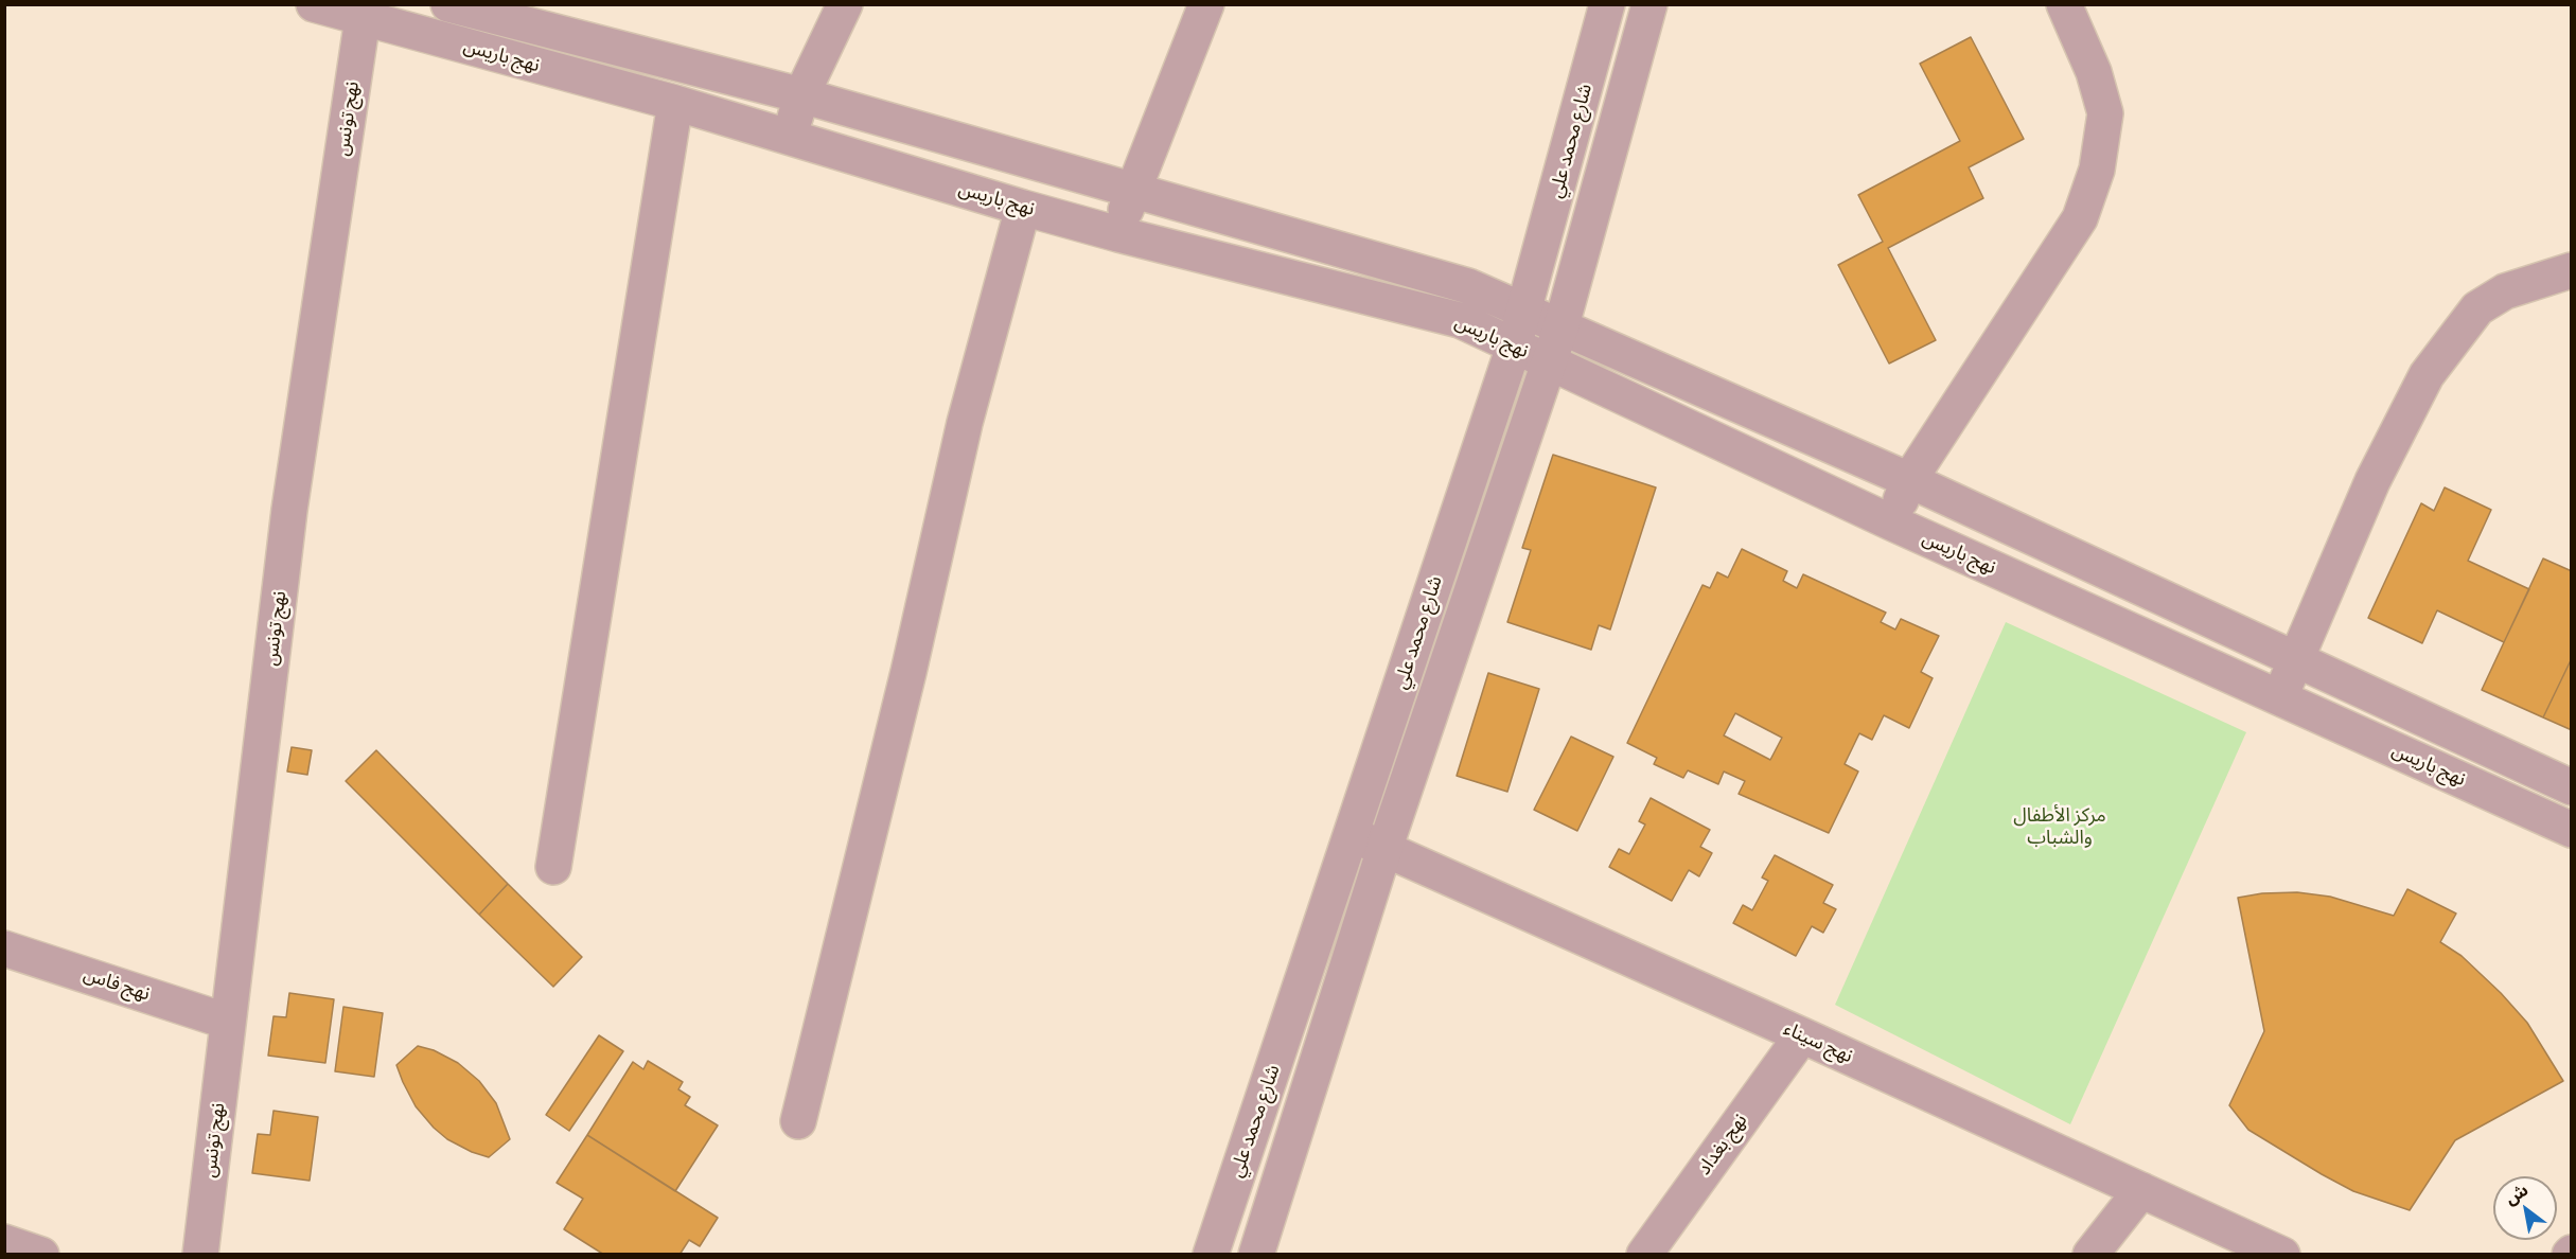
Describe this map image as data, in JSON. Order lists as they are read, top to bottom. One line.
{"streets":{"street":["نهج باريس","نهج تونس","شارع محمد علي","نهج فاس","نهج سيناء","نهج بغداد"]},"crossings":[["نهج باريس","نهج تونس"],["نهج باريس","شارع محمد علي"],["نهج تونس","نهج فاس"],["شارع محمد علي","نهج سيناء"],["نهج سيناء","نهج بغداد"]],"parks":["مركز الأطفال والشباب"],"north":"top left"}
